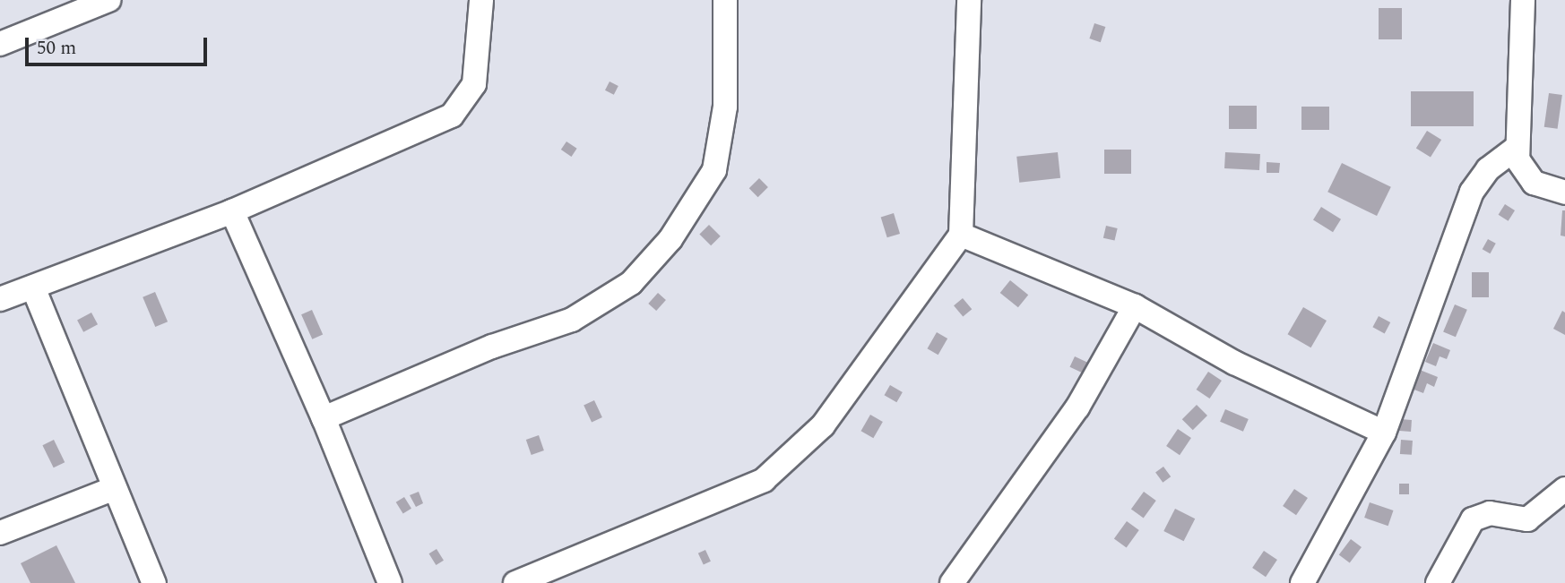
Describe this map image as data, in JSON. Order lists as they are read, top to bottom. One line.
{"scale_bar":"50 m"}
